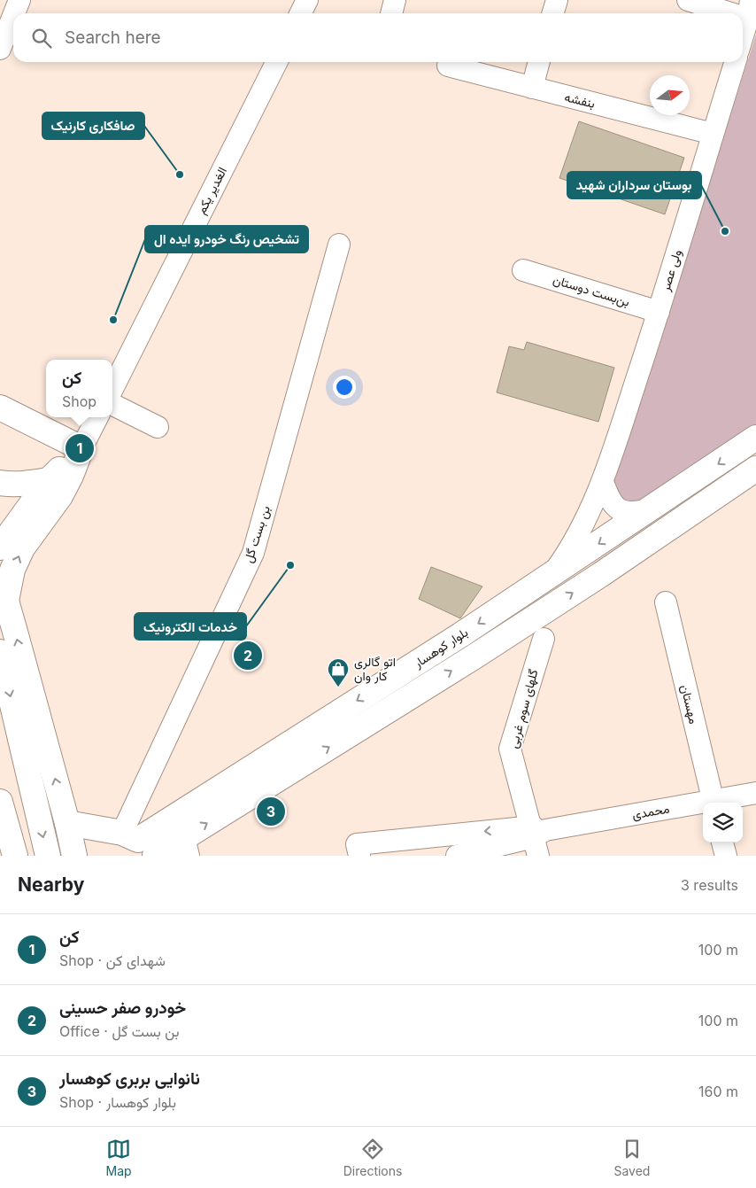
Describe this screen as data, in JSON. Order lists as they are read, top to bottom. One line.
{"streets":{"main road":["بلوار کوهسار"],"street":["بنفشه","الغدیر یکم","ولی عصر","بن‌بست دوستان","بن بست گل","مهستان","گلهای سوم غربی","محمدی"]},"crossings":[["بنفشه","ولی عصر"],["ولی عصر","بن‌بست دوستان"],["ولی عصر","بلوار کوهسار"],["بن بست گل","بلوار کوهسار"],["گلهای سوم غربی","محمدی"]],"places":{"other":["صافکاری کارنیک","بوستان سرداران شهید","تشخیص رنگ خودرو ایده ال","خدمات الکترونیک"],"shop":["اتو گالری کار وان"]},"north":"right","page":{"search":"Search here","popup":["کن","Shop"],"pins":["1","2","3"],"heading":["Nearby","3 results"],"list":[{"mark":"1","name":"کن","note":"Shop · شهدای کن","value":"100 m"},{"mark":"2","name":"خودرو صفر حسینی","note":"Office · بن بست گل","value":"100 m"},{"mark":"3","name":"نانوایی بربری کوهسار","note":"Shop · بلوار کوهسار","value":"160 m"}],"nav":["Map","Directions","Saved"]}}
